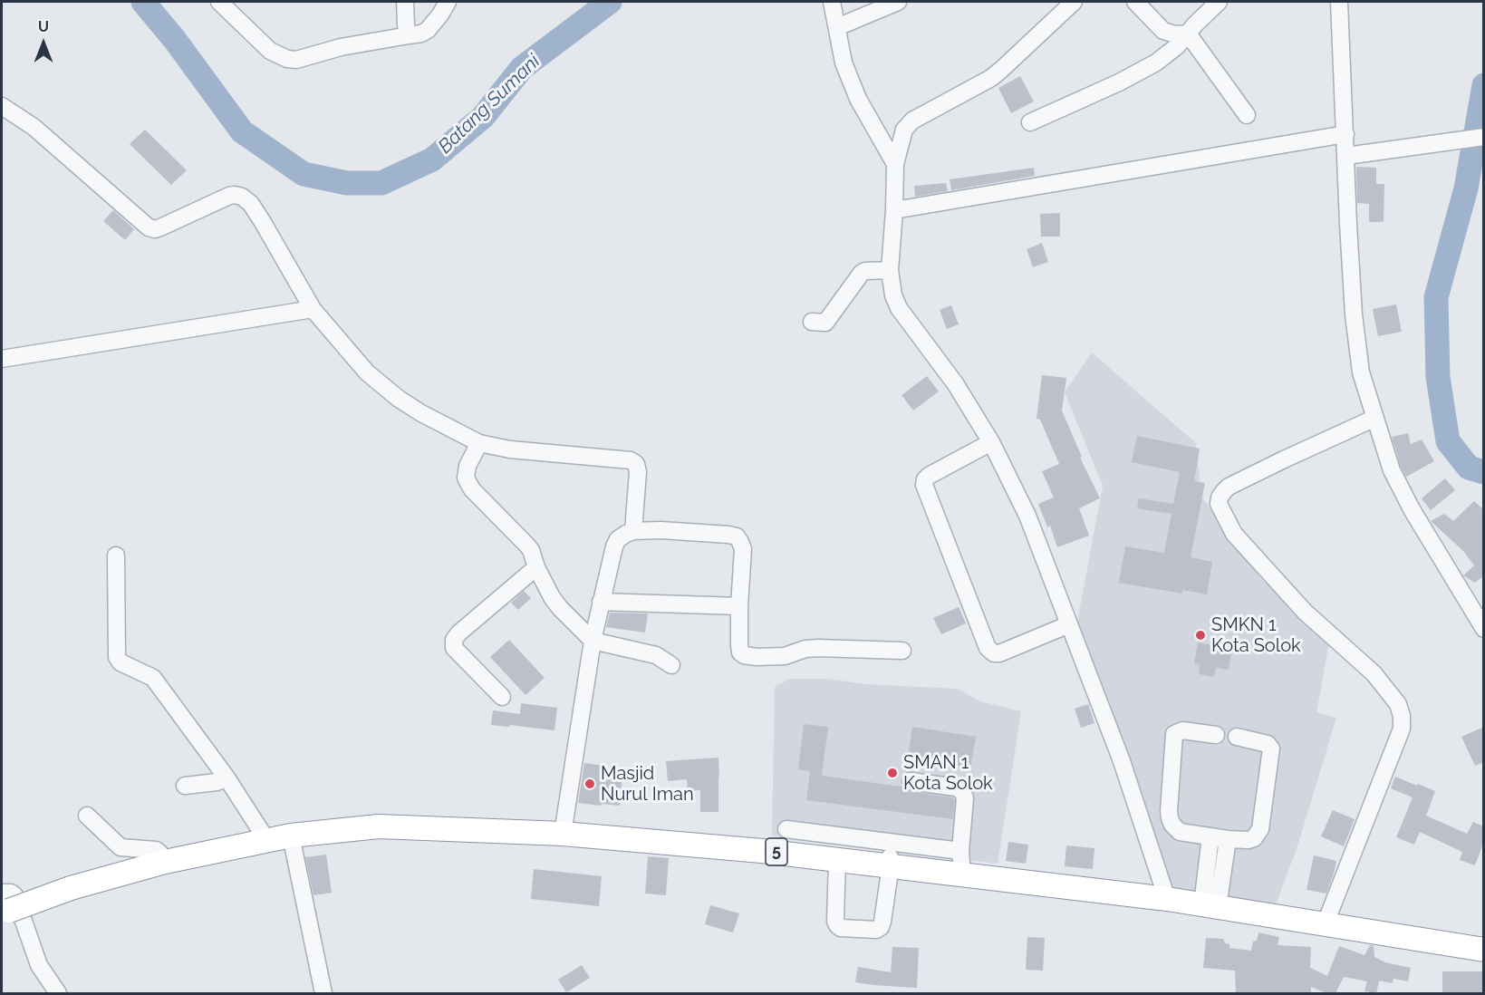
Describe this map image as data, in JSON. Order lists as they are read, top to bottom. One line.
{"streets":{"highway":["5"]},"water":["Batang Sumani"],"places":["SMKN 1 Kota Solok","SMAN 1 Kota Solok","Masjid Nurul Iman"],"north":"top"}
